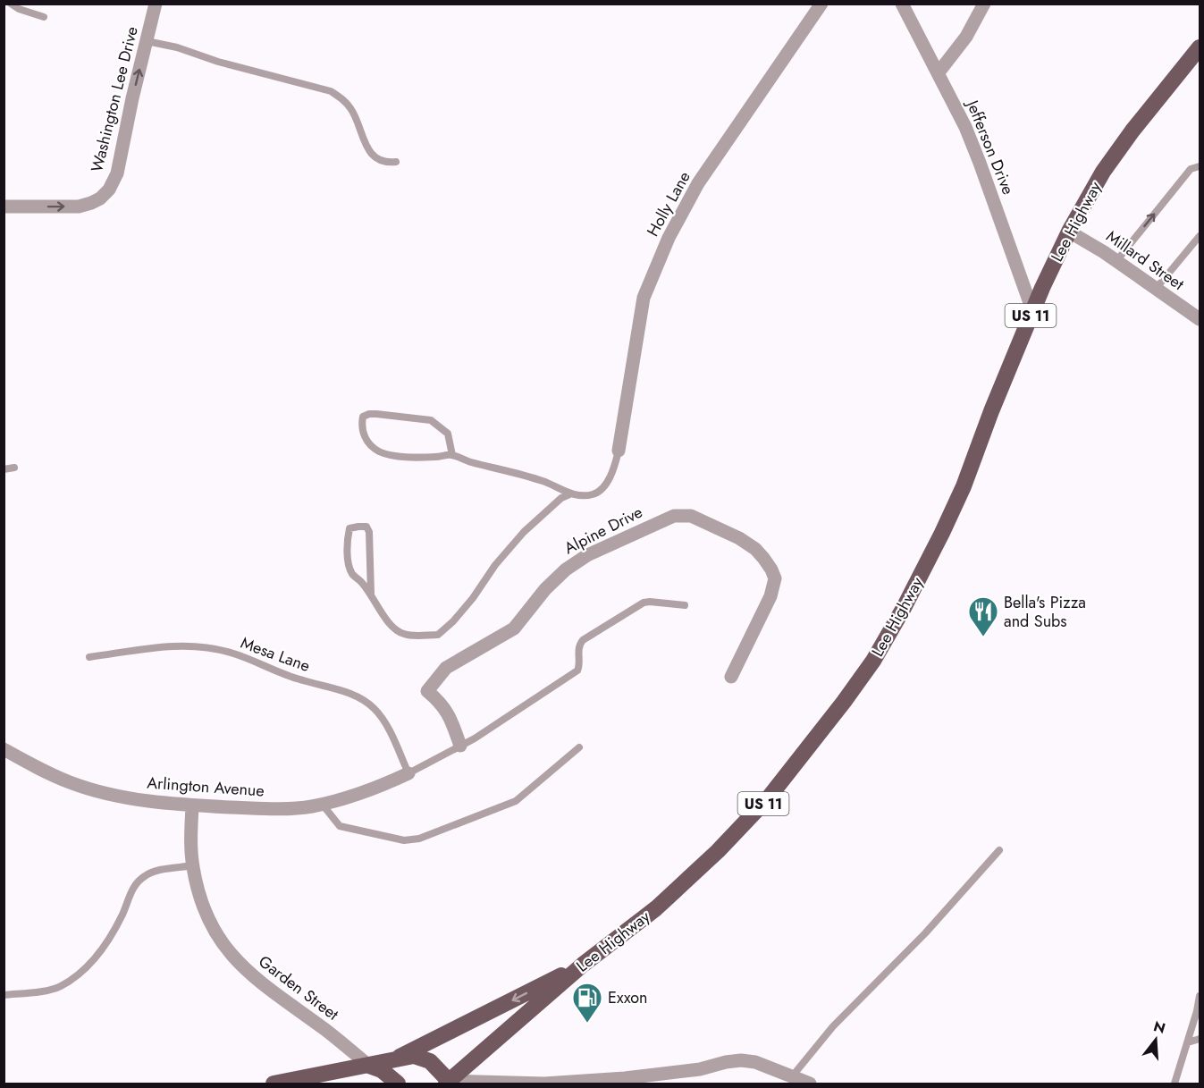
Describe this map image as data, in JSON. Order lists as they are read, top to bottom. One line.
{"streets":{"main road":["Lee Highway","US 11"],"street":["Washington Lee Drive","Jefferson Drive","Holly Lane","Millard Street","Alpine Drive","Arlington Avenue","Garden Street"],"lane":["Mesa Lane"]},"crossings":[["Jefferson Drive","Lee Highway"],["Lee Highway","Millard Street"],["Mesa Lane","Arlington Avenue"],["Arlington Avenue","Garden Street"]],"one_way":["Washington Lee Drive"],"places":{"restaurant":["Bella's Pizza and Subs"],"fuel station":["Exxon"]},"north":"top"}
